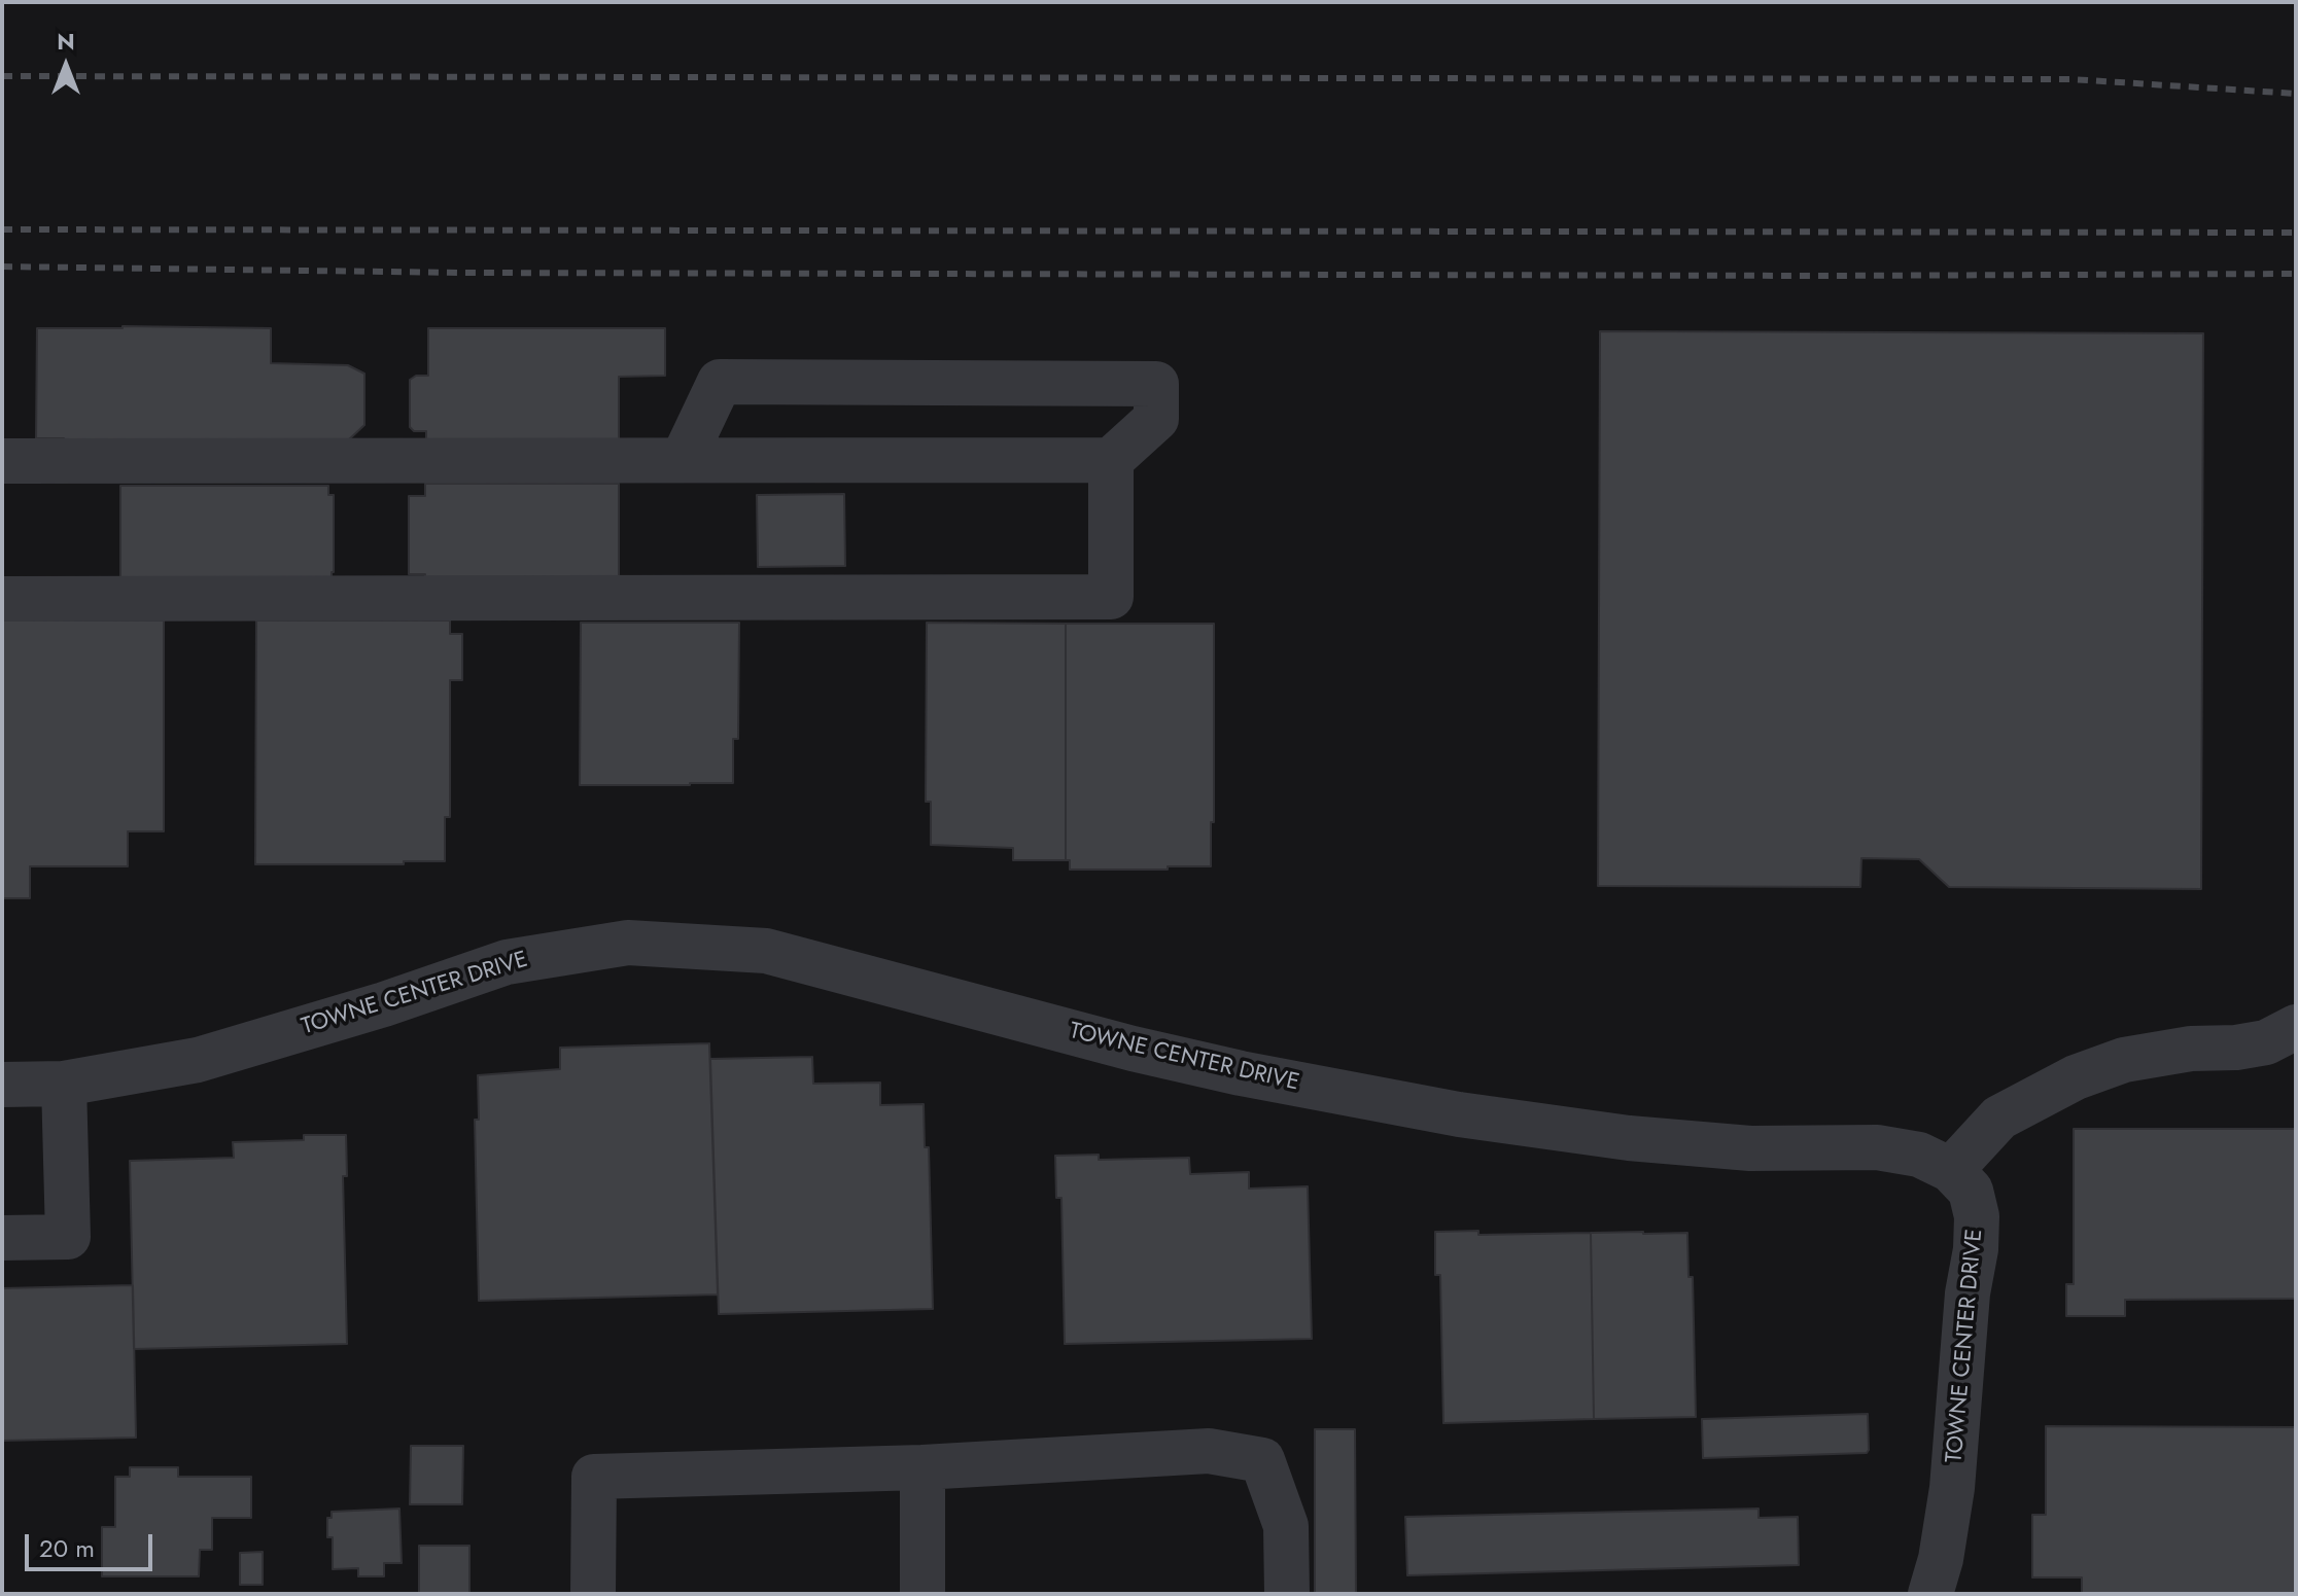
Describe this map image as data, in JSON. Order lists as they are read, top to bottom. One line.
{"streets":{"street":["TOWNE CENTER DRIVE"]},"scale_bar":"20 m","north":"top"}
